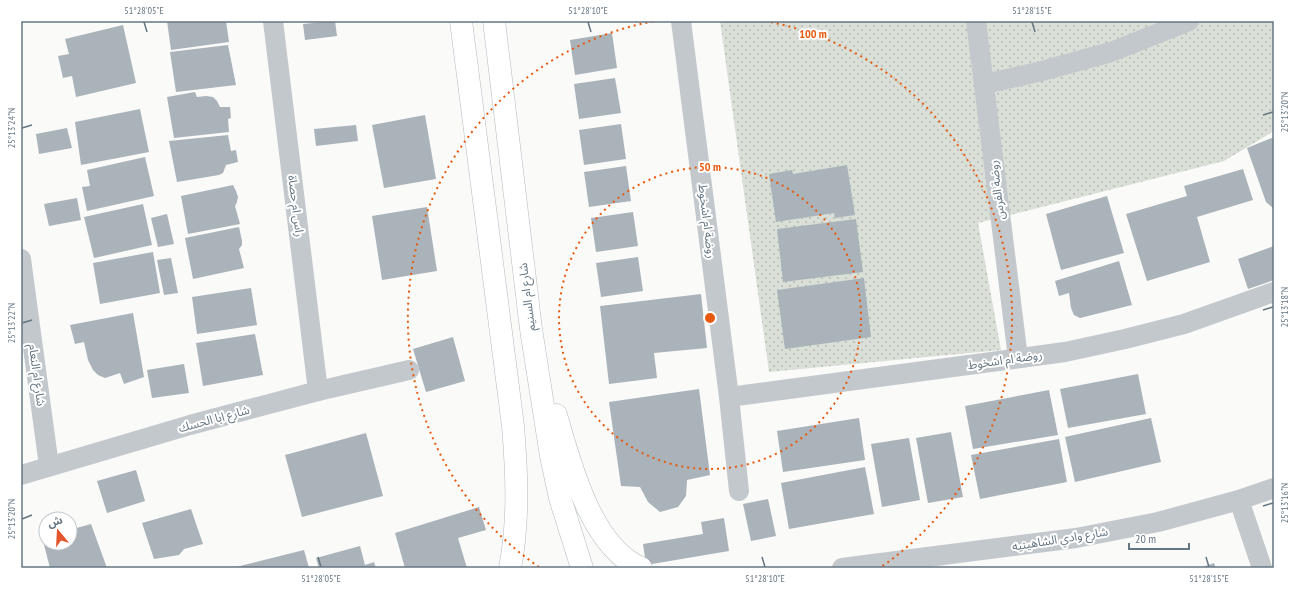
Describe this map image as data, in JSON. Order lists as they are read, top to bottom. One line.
{"streets":{"main road":["شارع ام السنيم"],"street":["روضة الفرس","راس ام حصاة","روضة ام اشخوط","شارع ام النعام","شارع ابا الحسك","شارع وادي الشاهينيه"]},"crossings":[["روضة الفرس","روضة ام اشخوط"],["راس ام حصاة","شارع ابا الحسك"],["شارع ام النعام","شارع ابا الحسك"]],"scale_bar":"20 m","north":"top","coordinates":["51°28'05\"E","51°28'10\"E","51°28'15\"E","25°13'20\"N","25°13'24\"N","25°13'18\"N","25°13'22\"N","25°13'16\"N"],"rings":["100 m","50 m"]}
